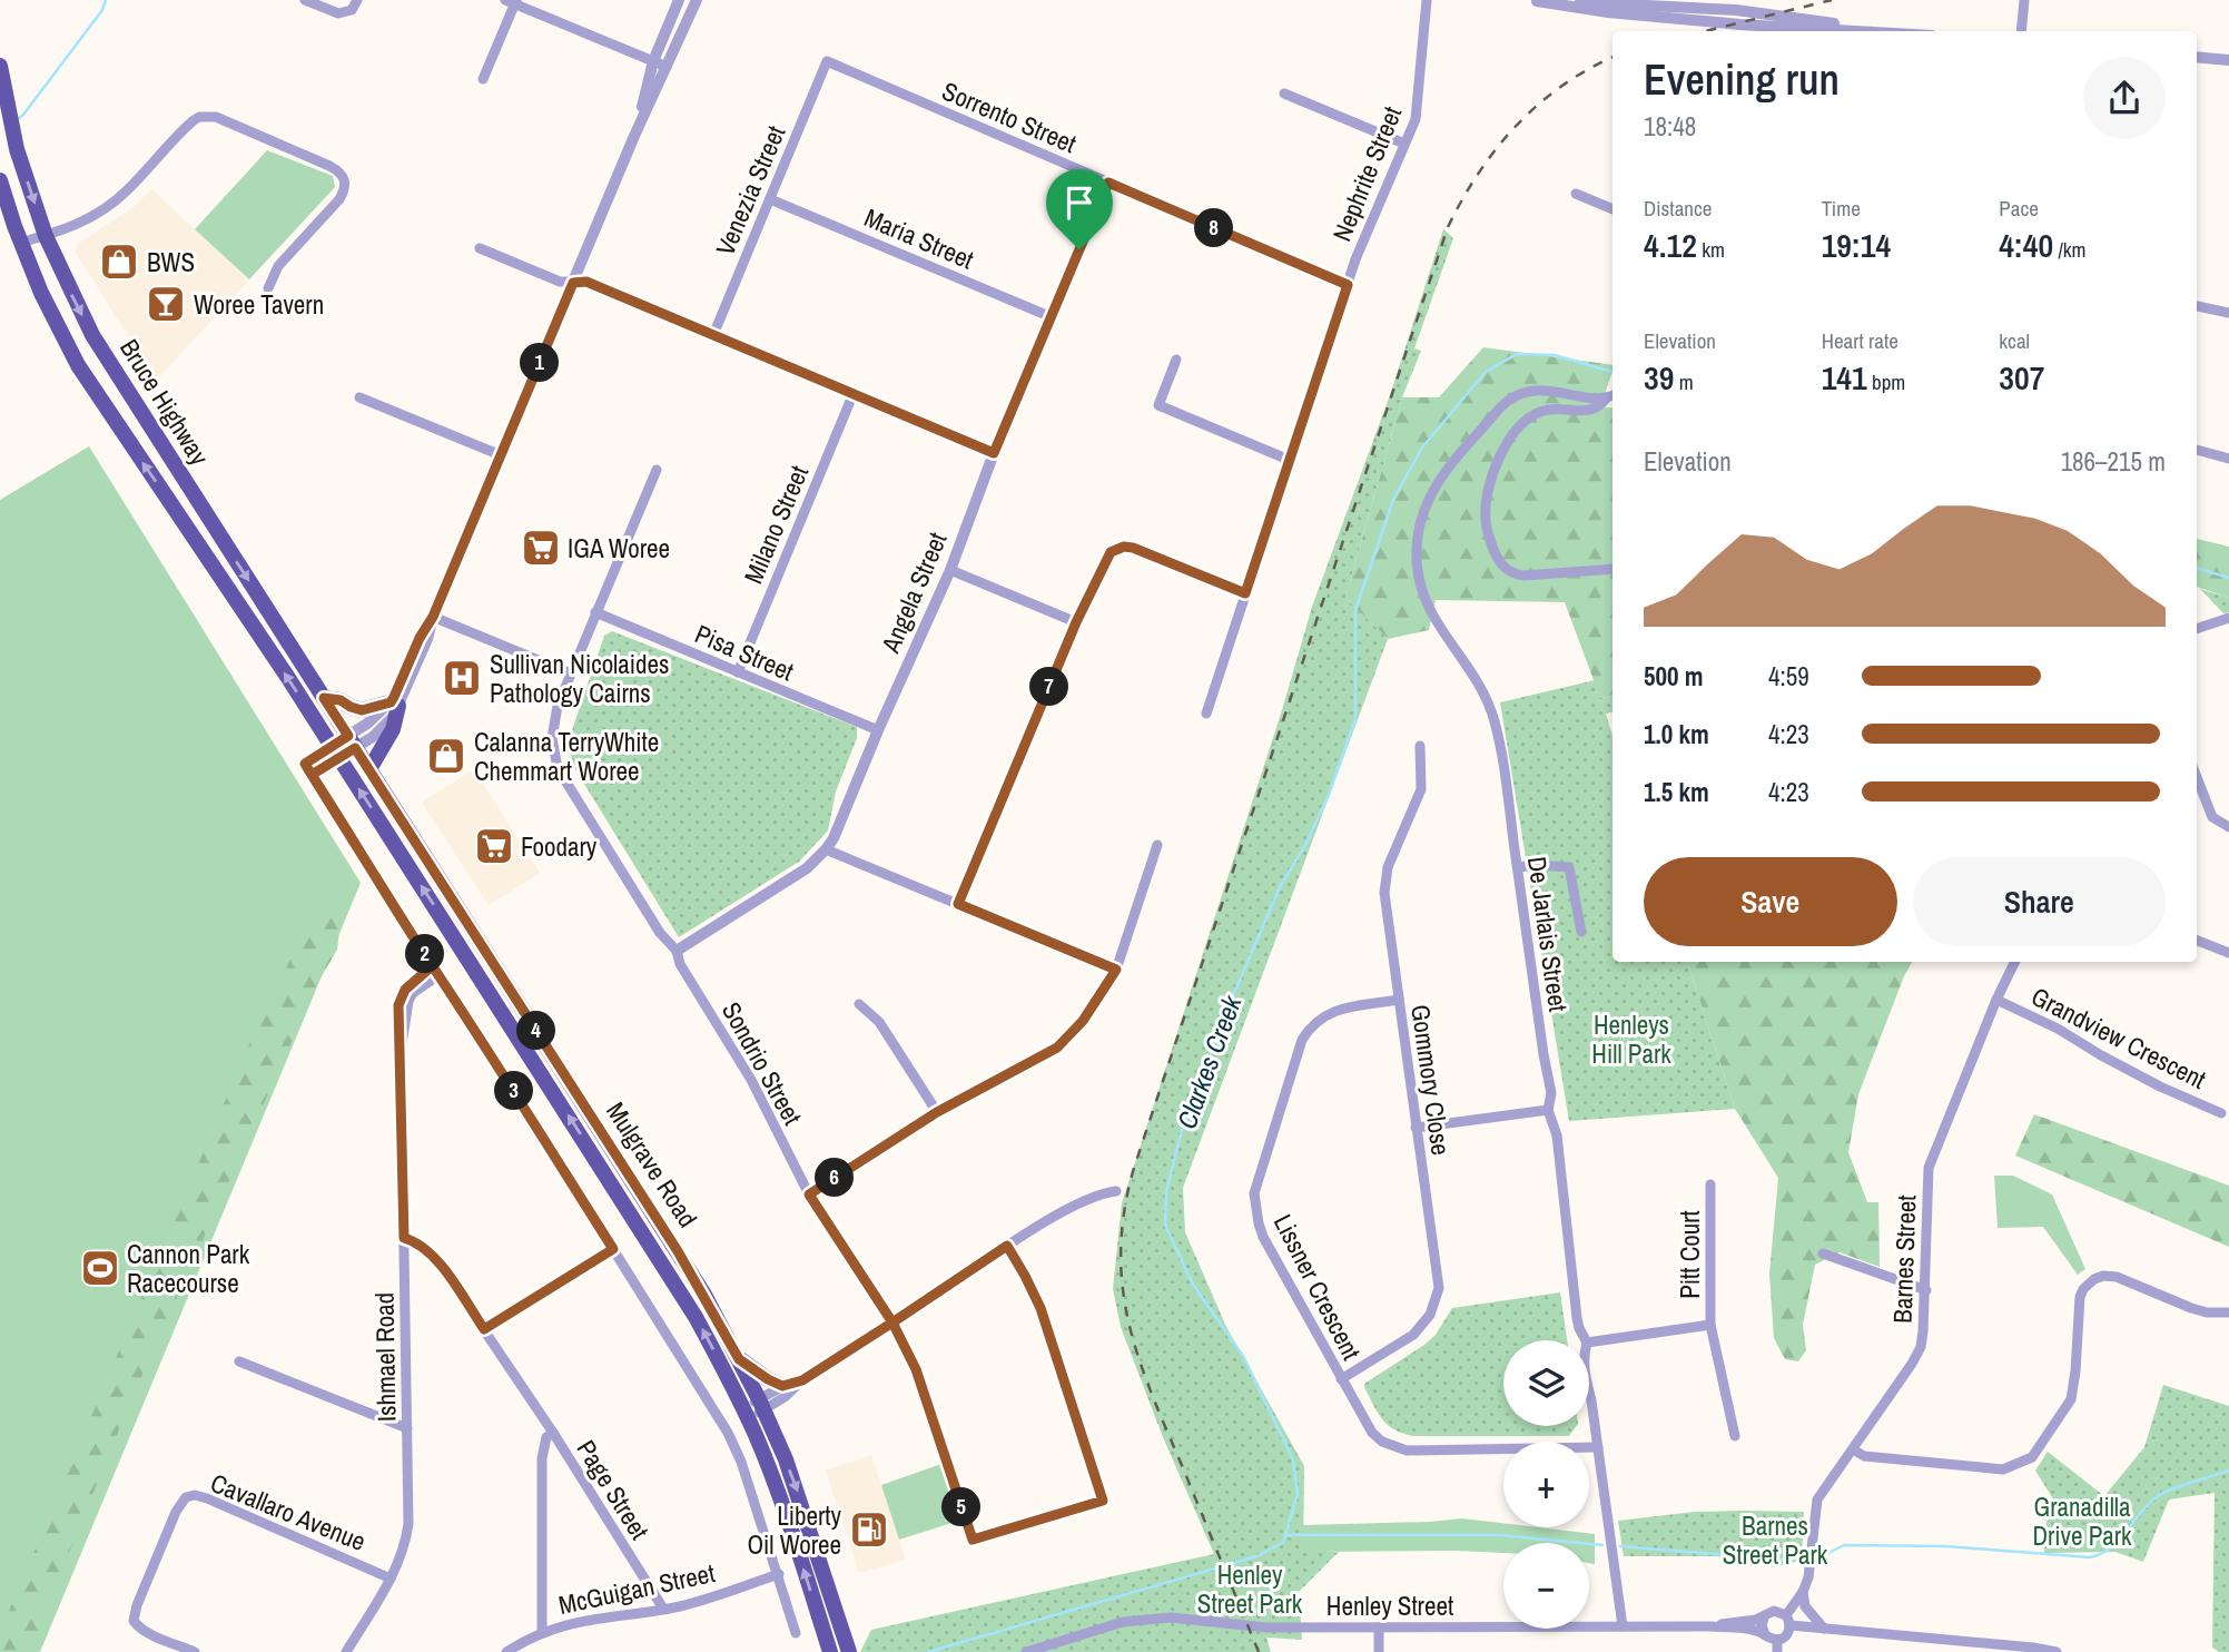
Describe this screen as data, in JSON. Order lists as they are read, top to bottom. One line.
{"streets":{"main road":["Bruce Highway","Mulgrave Road"],"street":["Sorrento Street","Nephrite Street","Venezia Street","Maria Street","Milano Street","Angela Street","Pisa Street","De Jarlais Street","Grandview Crescent","Sondrio Street","Gommory Close","Pitt Court","Barnes Street","Lissner Crescent","Ishmael Road","Page Street","Cavallaro Avenue","McGuigan Street","Henley Street"]},"crossings":[["Sorrento Street","Nephrite Street"],["Sorrento Street","Venezia Street"],["Sorrento Street","Angela Street"],["Venezia Street","Maria Street"],["Maria Street","Angela Street"],["Bruce Highway","Mulgrave Road"],["Milano Street","Pisa Street"],["Angela Street","Pisa Street"],["Angela Street","Sondrio Street"],["Pisa Street","Sondrio Street"],["De Jarlais Street","Lissner Crescent"],["De Jarlais Street","Henley Street"],["Grandview Crescent","Barnes Street"],["Gommory Close","Lissner Crescent"],["Barnes Street","Henley Street"],["Ishmael Road","Page Street"],["Ishmael Road","Cavallaro Avenue"],["Page Street","McGuigan Street"]],"water":["Clarkes Creek"],"parks":["Henleys Hill Park","Granadilla Drive Park","Barnes Street Park","Henley Street Park"],"places":{"shop":["BWS","Calanna TerryWhite Chemmart Woree"],"bar":["Woree Tavern"],"supermarket":["IGA Woree","Foodary"],"hospital":["Sullivan Nicolaides Pathology Cairns"],"sports":["Cannon Park Racecourse"],"fuel station":["Liberty Oil Woree"]},"page":{"heading":["Evening run","18:48"],"stats":[["Distance","4.12 km"],["Time","19:14"],["Pace","4:40 /km"],["Elevation","39 m"],["Heart rate","141 bpm"],["kcal","307"]],"pins":["8","1","7","2","4","3","6","5"],"chart":["Elevation","186–215 m"],"list":[{"name":"500 m","note":"4:59"},{"name":"1.0 km","note":"4:23"},{"name":"1.5 km","note":"4:23"}],"buttons":["Save","Share"],"map_buttons":["+","−"]}}
